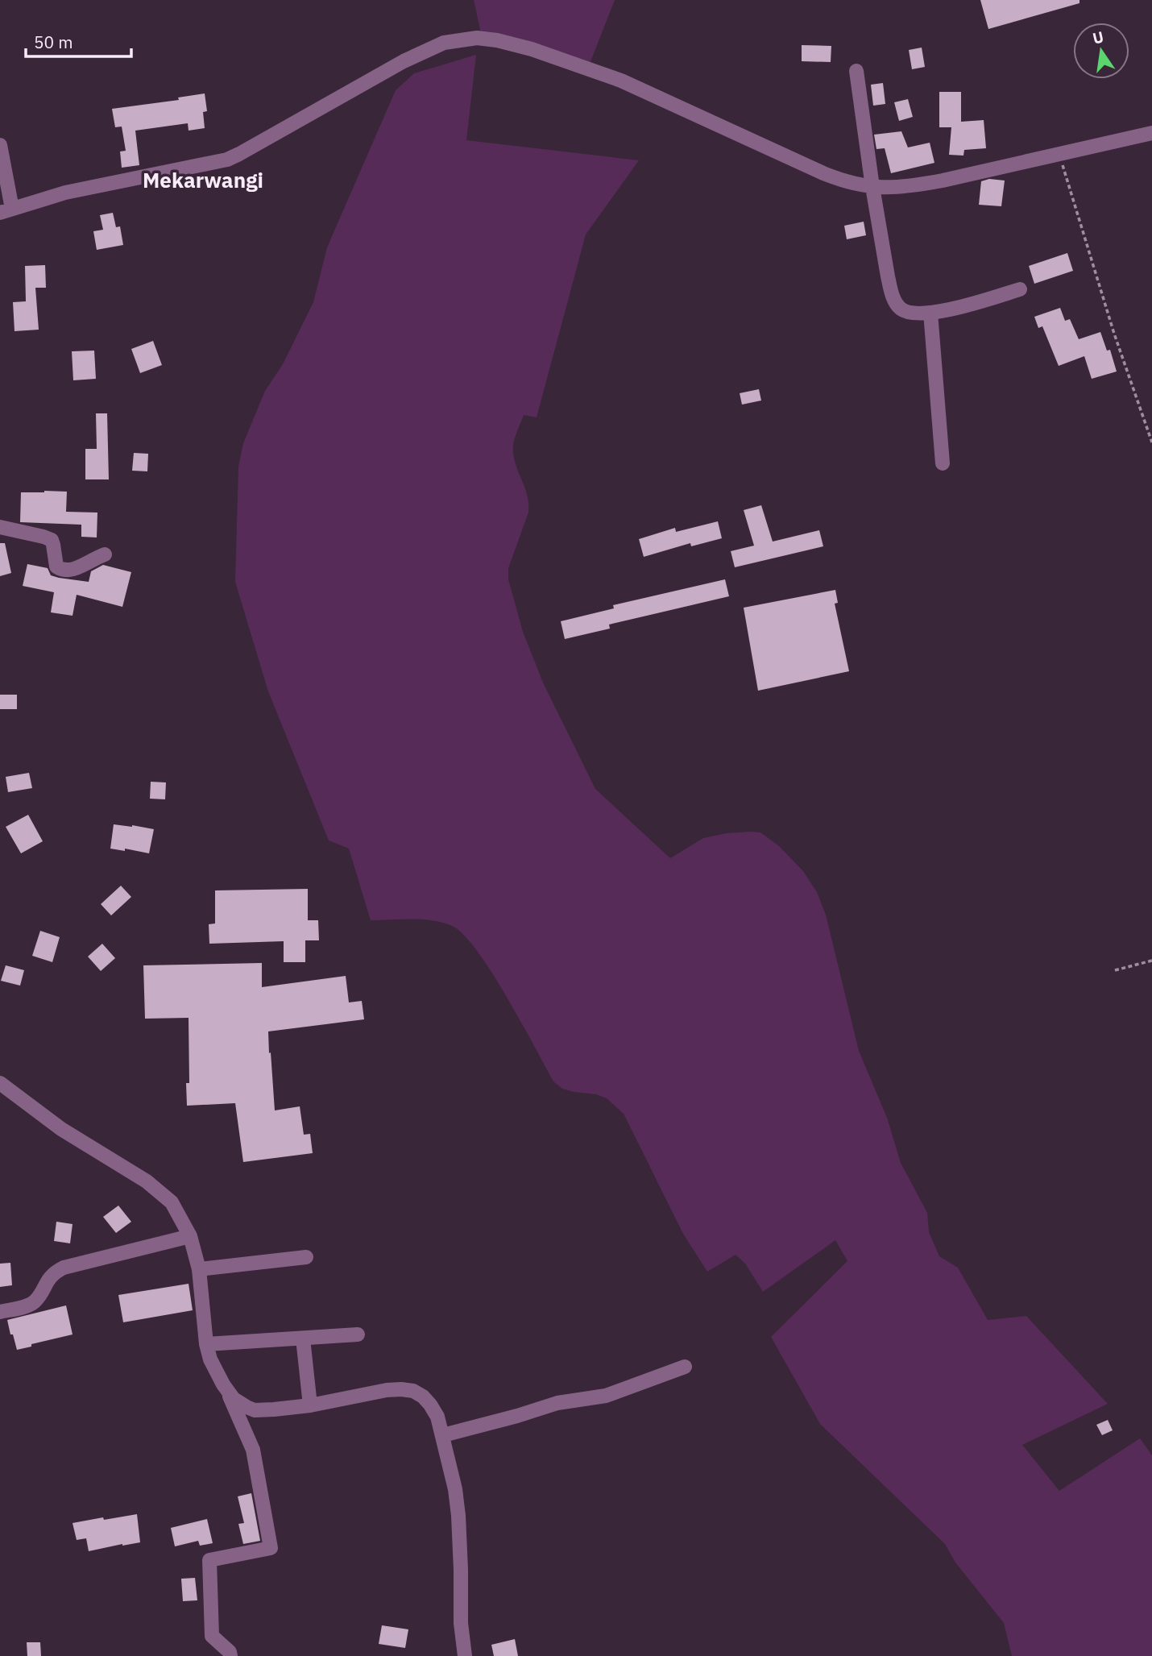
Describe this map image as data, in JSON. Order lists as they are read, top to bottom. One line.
{"districts":["Mekarwangi"],"scale_bar":"50 m","north":"top"}
